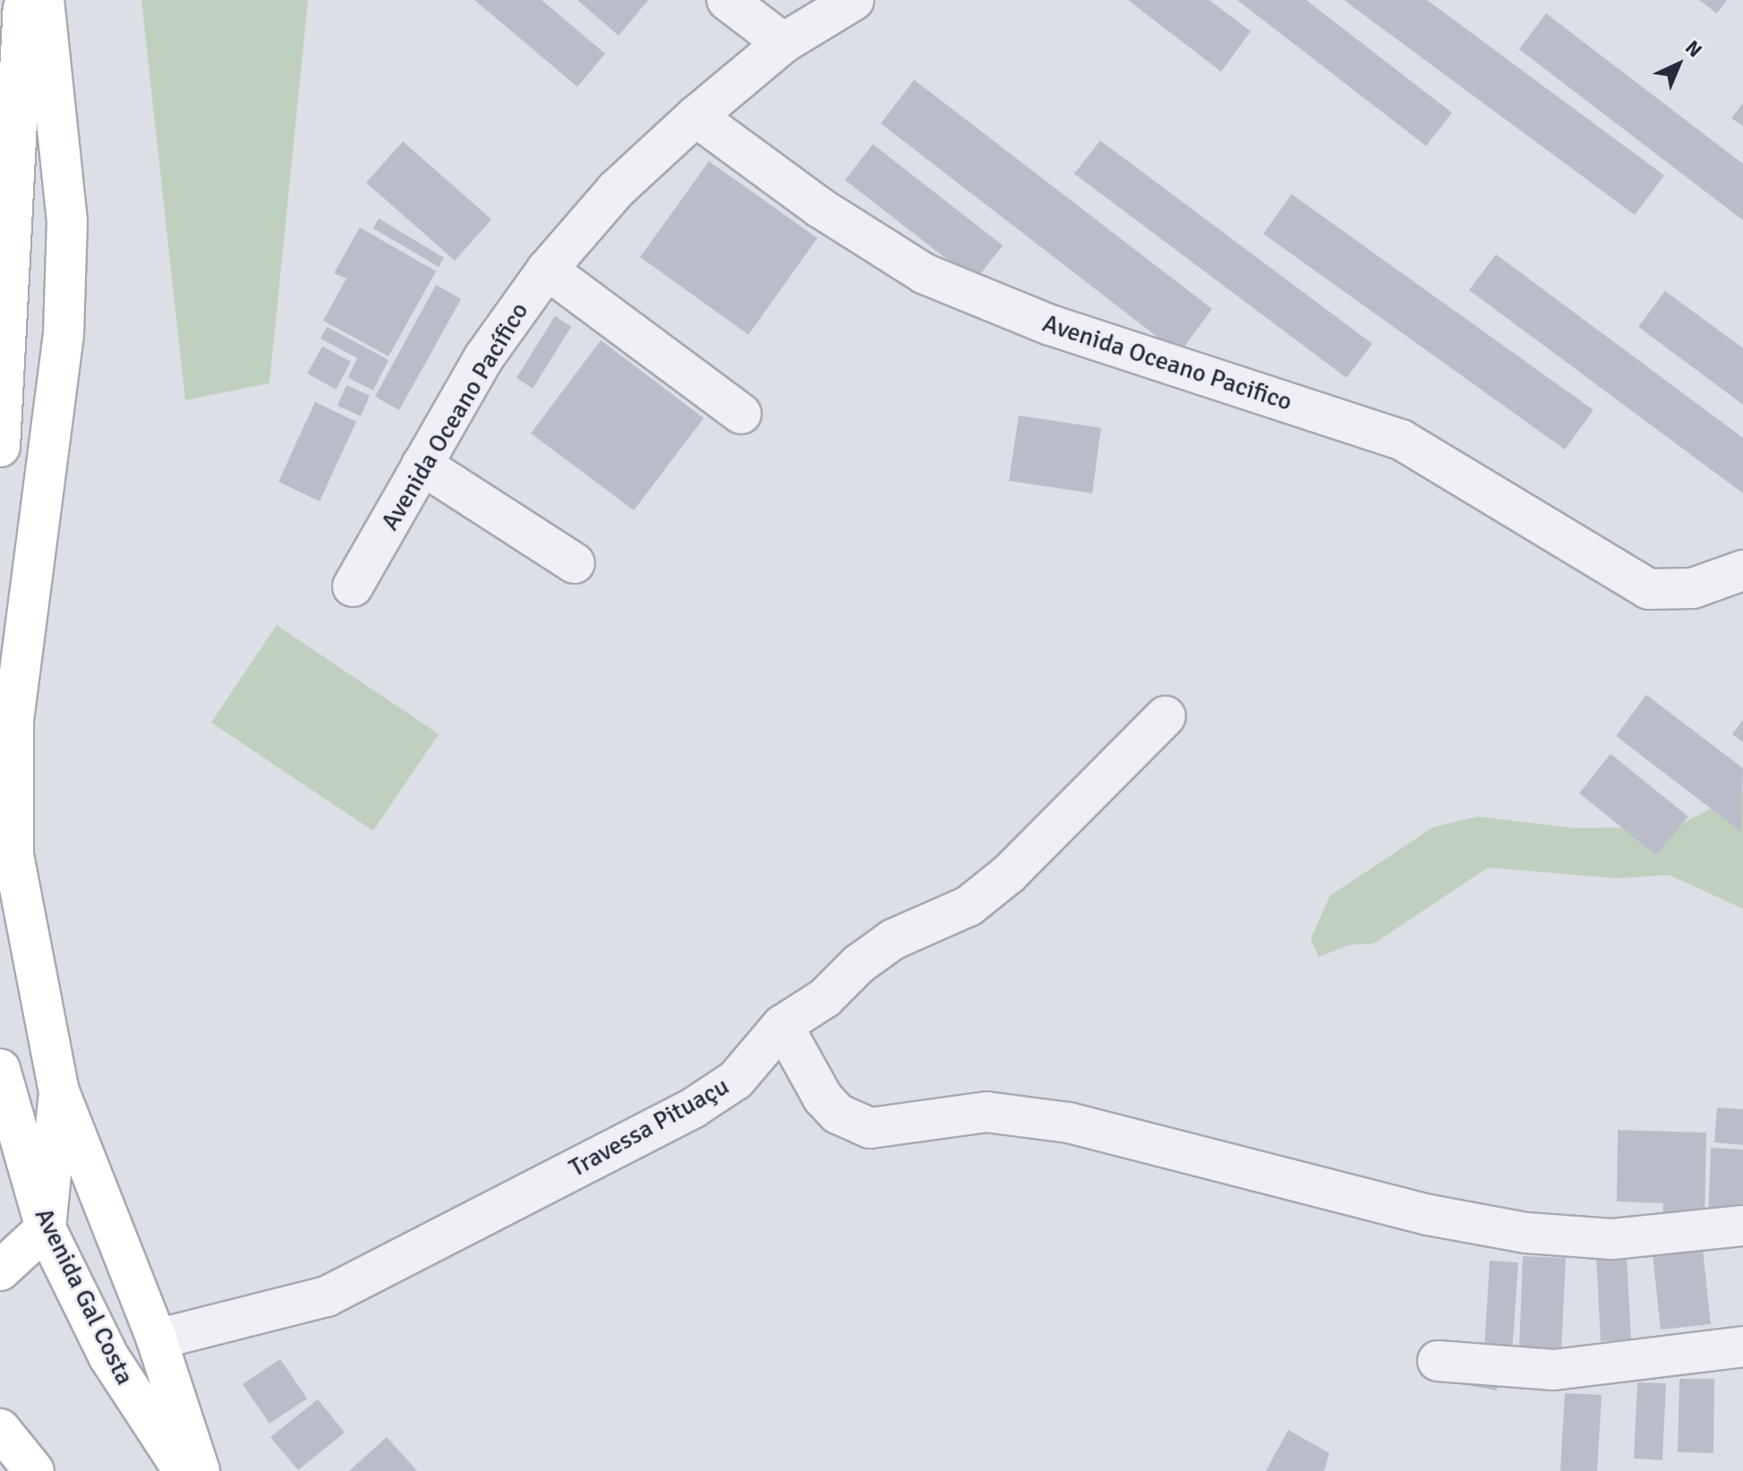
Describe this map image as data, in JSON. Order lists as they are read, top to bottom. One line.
{"streets":{"main road":["Avenida Gal Costa"],"street":["Avenida Oceano Pacifico","Avenida Oceano Pacífico","Travessa Pituaçu"]},"crossings":[["Avenida Oceano Pacifico","Avenida Oceano Pacífico"]],"north":"top right"}
